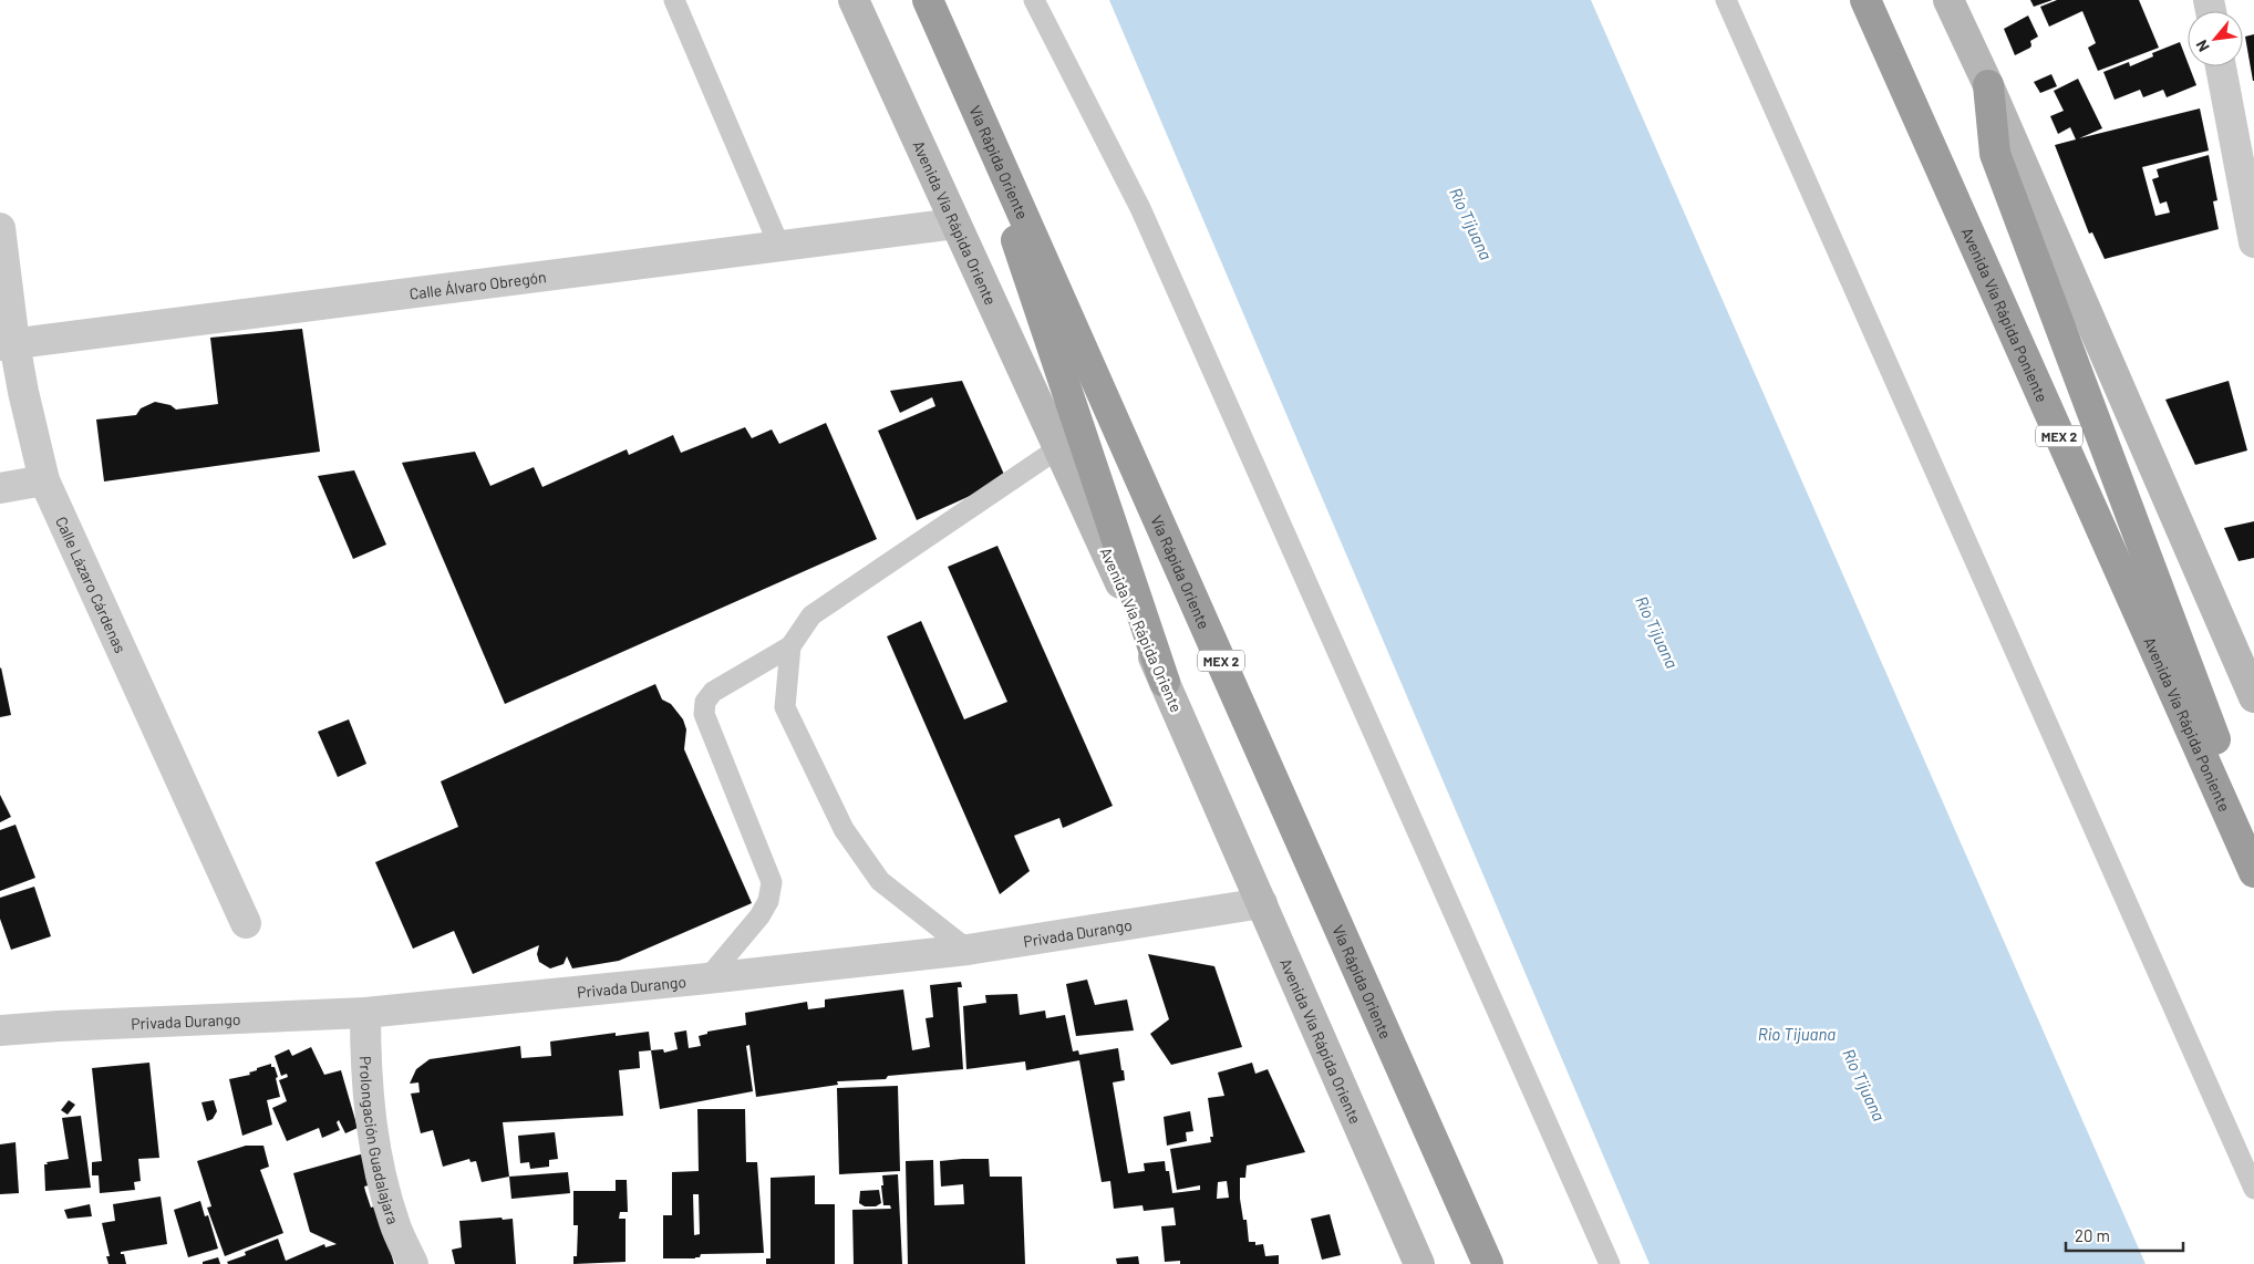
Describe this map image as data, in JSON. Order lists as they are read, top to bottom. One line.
{"streets":{"highway":["Vía Rápida Oriente","Avenida Vía Rápida Poniente","MEX 2"],"main road":["Avenida Vía Rápida Oriente"],"street":["Calle Álvaro Obregón","Calle Lázaro Cárdenas","Privada Durango","Prolongación Guadalajara"]},"crossings":[["Avenida Vía Rápida Oriente","Calle Álvaro Obregón"],["Avenida Vía Rápida Oriente","Privada Durango"],["Calle Álvaro Obregón","Calle Lázaro Cárdenas"],["Privada Durango","Prolongación Guadalajara"]],"water":["Río Tijuana","Rio Tijuana"],"scale_bar":"20 m","north":"bottom left"}
